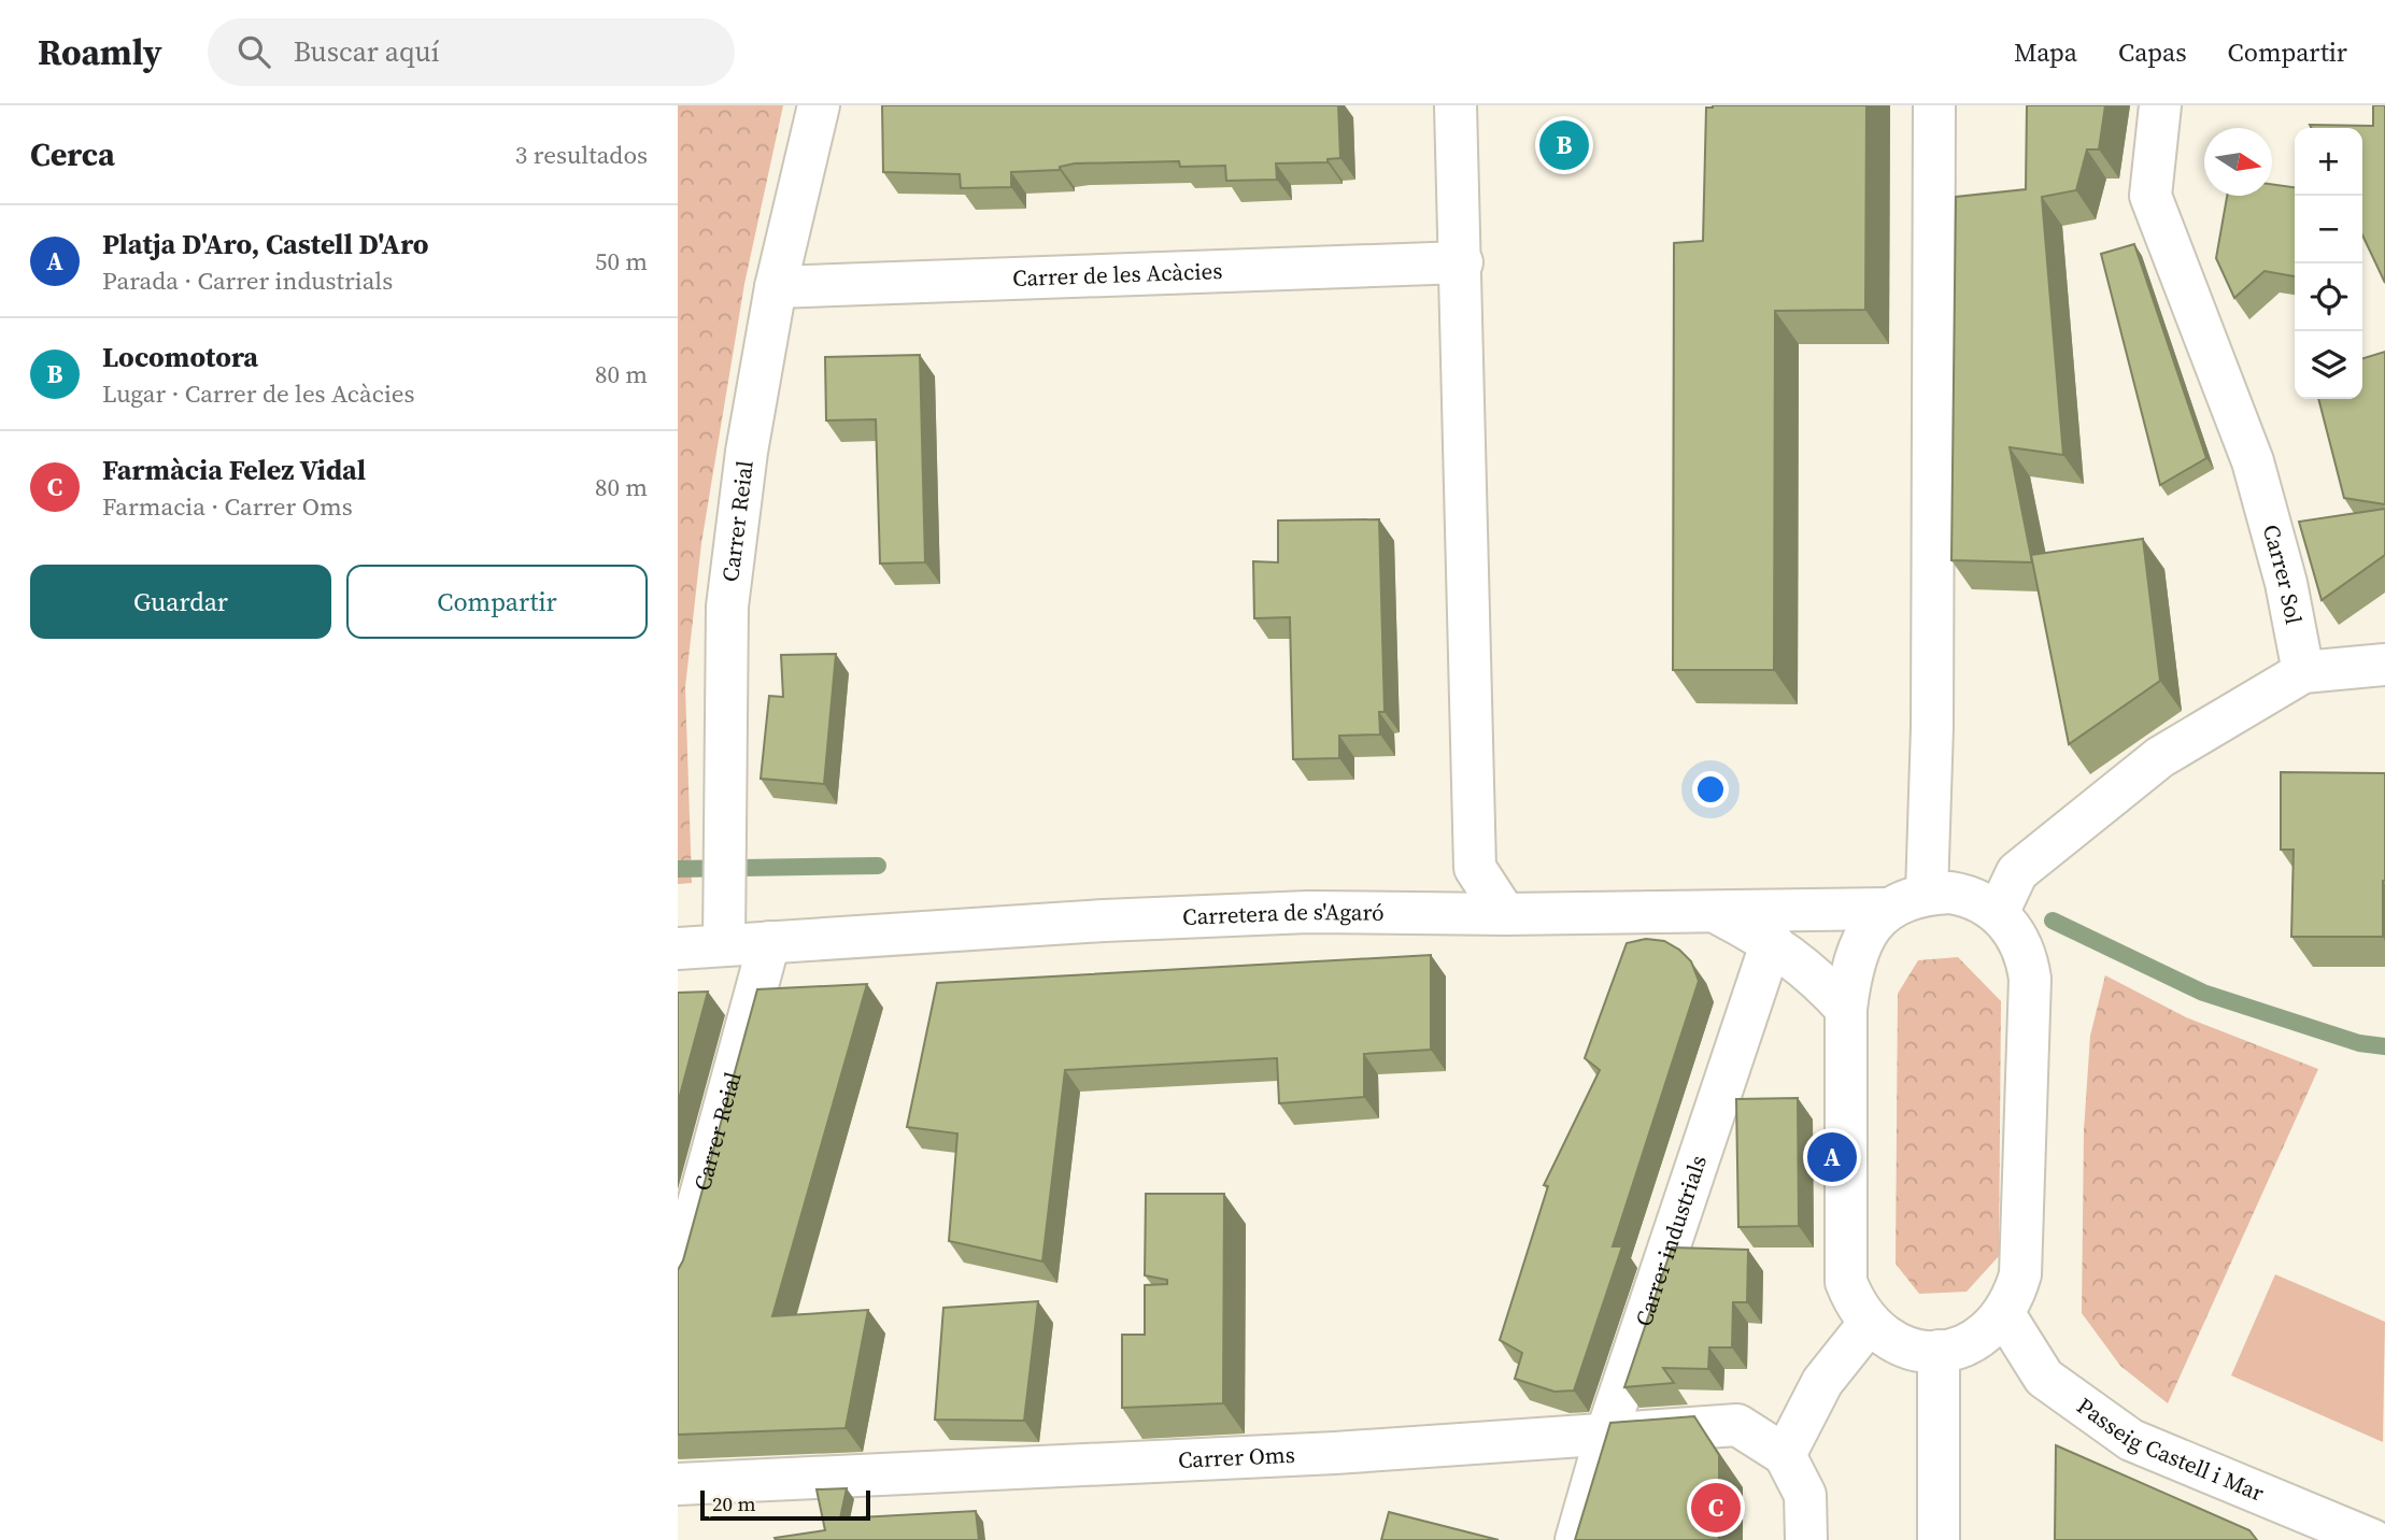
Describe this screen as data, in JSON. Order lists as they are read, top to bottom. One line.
{"streets":{"street":["Carrer de les Acàcies","Carrer Reial","Carrer Sol","Carretera de s'Agaró","Carrer industrials","Passeig Castell i Mar","Carrer Oms"]},"crossings":[["Carrer de les Acàcies","Carrer Reial"],["Carrer Reial","Carretera de s'Agaró"],["Carrer industrials","Carrer Oms"]],"scale_bar":"20 m","north":"right","page":{"header":"Roamly","search":"Buscar aquí","nav":["Mapa","Capas","Compartir"],"heading":["Cerca","3 resultados"],"pins":["B","A","C"],"map_buttons":["+","−"],"list":[{"mark":"A","name":"Platja D'Aro, Castell D'Aro","note":"Parada · Carrer industrials","value":"50 m"},{"mark":"B","name":"Locomotora","note":"Lugar · Carrer de les Acàcies","value":"80 m"},{"mark":"C","name":"Farmàcia Felez Vidal","note":"Farmacia · Carrer Oms","value":"80 m"}],"buttons":["Guardar","Compartir"],"scale":"20 m"}}
